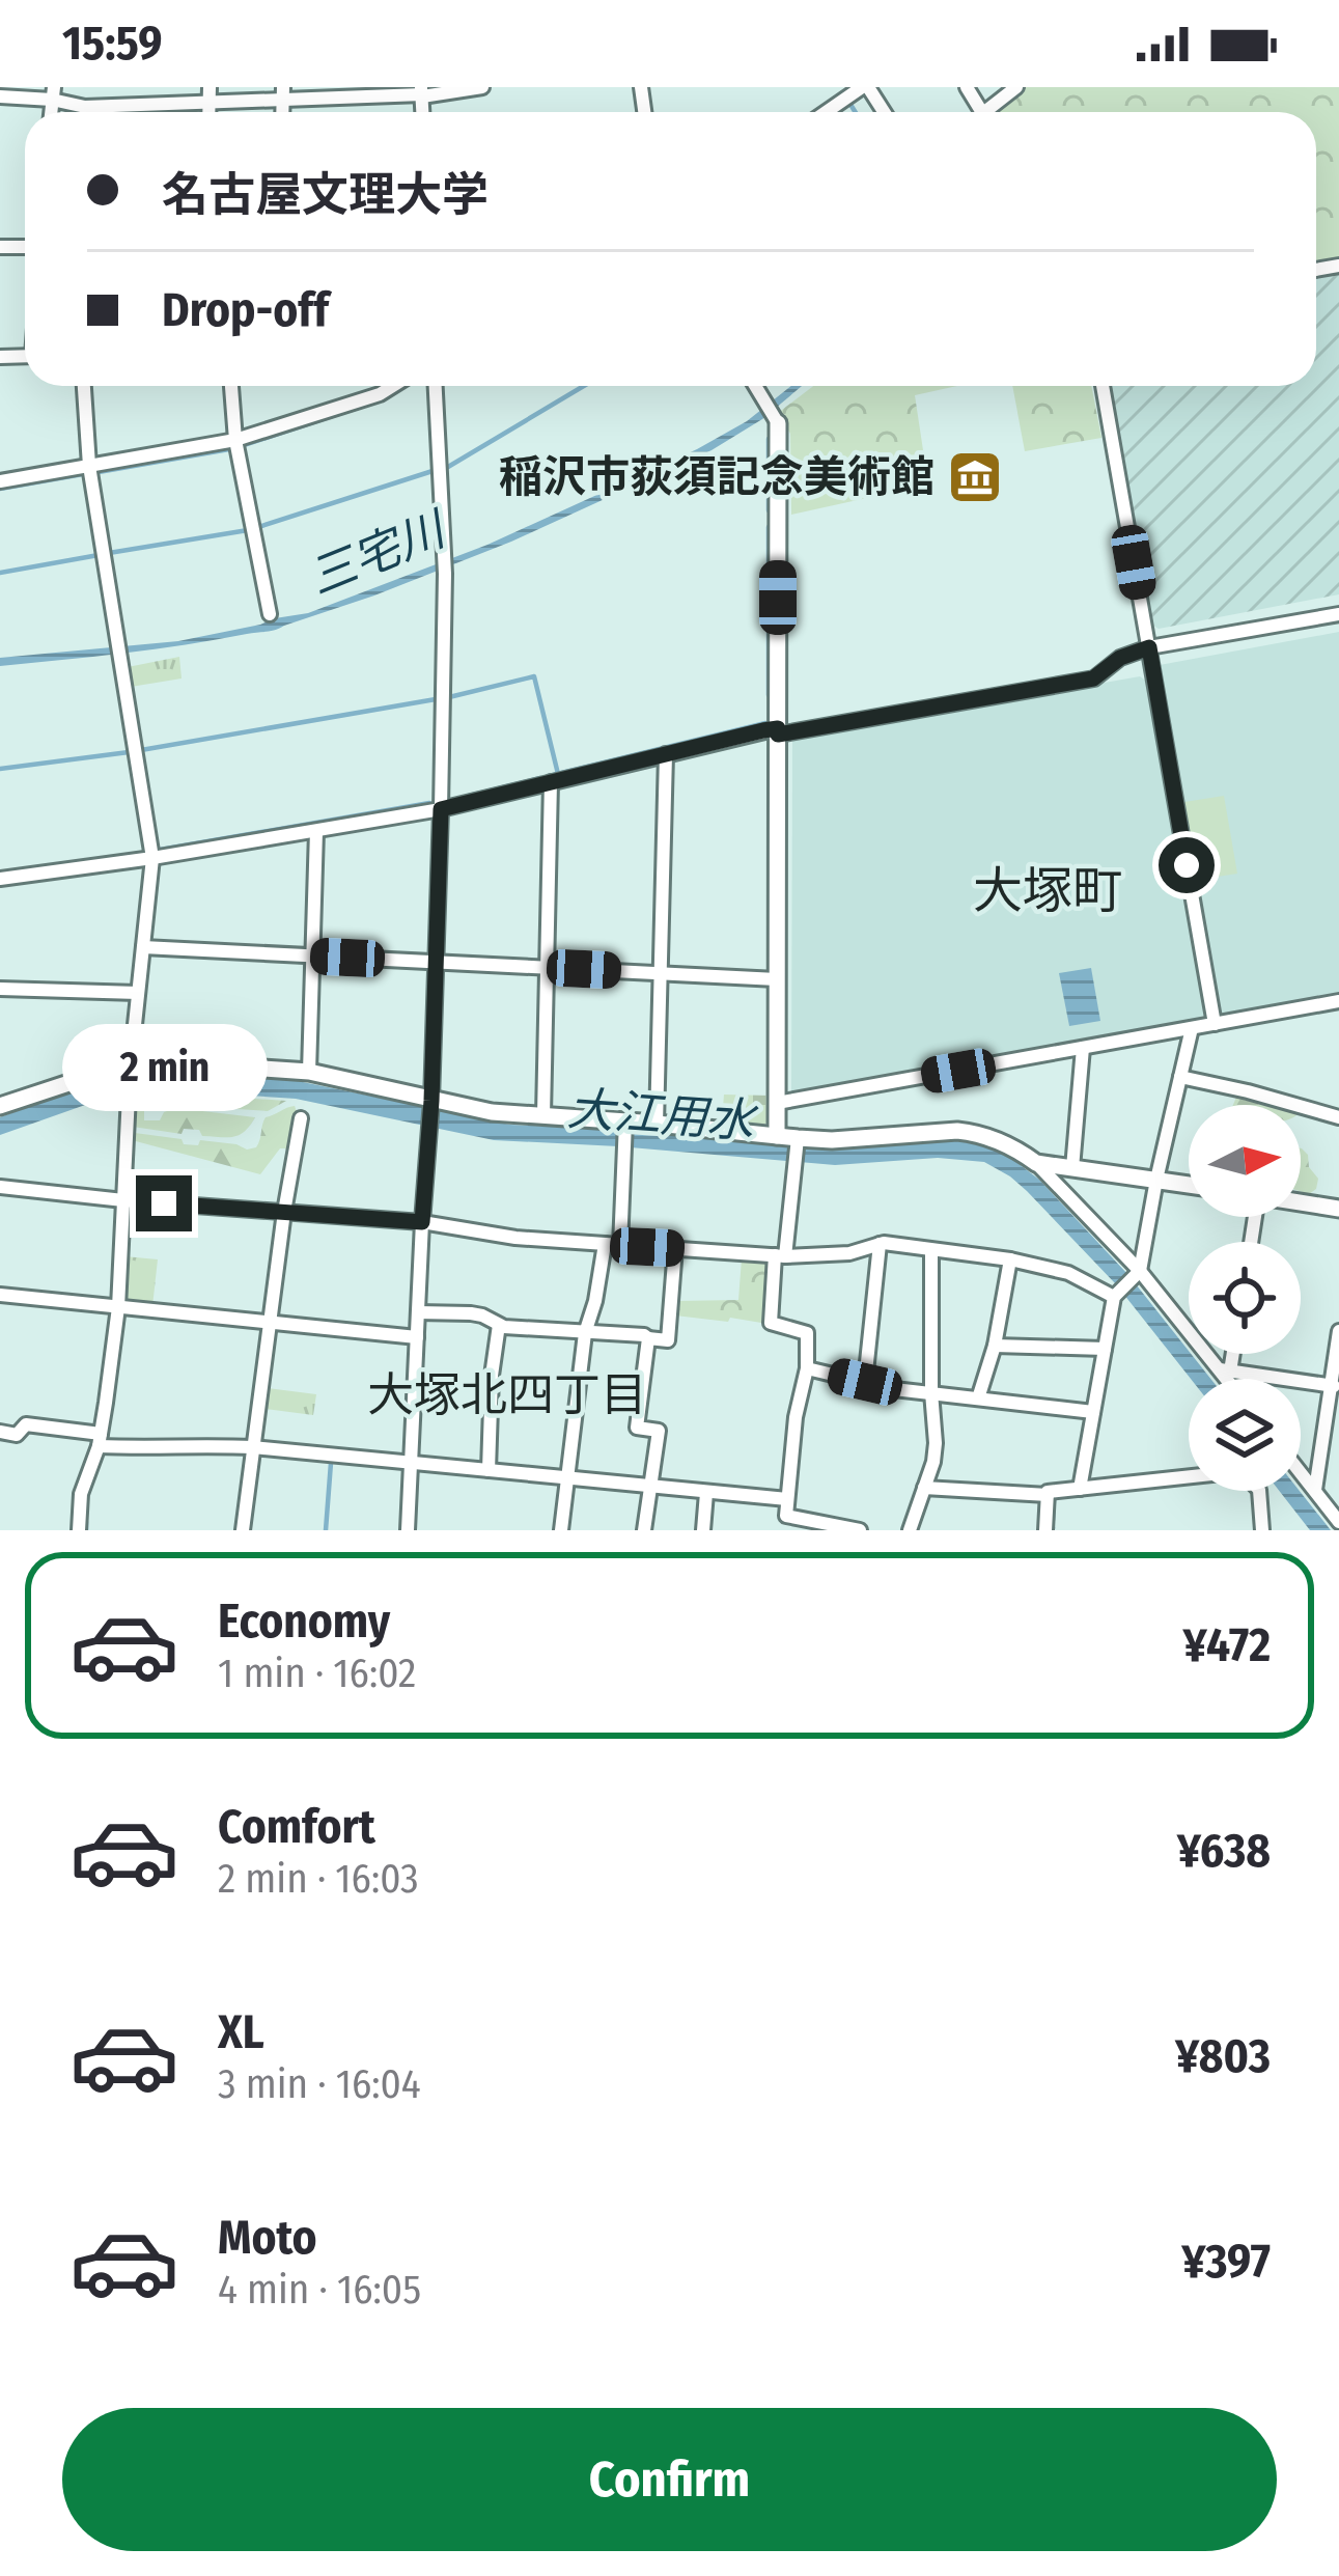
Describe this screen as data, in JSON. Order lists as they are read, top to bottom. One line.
{"districts":["大塚町","大塚北四丁目"],"water":["三宅川","大江用水"],"places":{"museum":["稲沢市荻須記念美術館"]},"north":"right","page":{"status":"15:59","banner":["名古屋文理大学","Drop-off"],"bubble":"2 min","list":[{"name":"Economy","note":"1 min · 16:02","value":"¥472"},{"name":"Comfort","note":"2 min · 16:03","value":"¥638"},{"name":"XL","note":"3 min · 16:04","value":"¥803"},{"name":"Moto","note":"4 min · 16:05","value":"¥397"}],"buttons":"Confirm"}}
